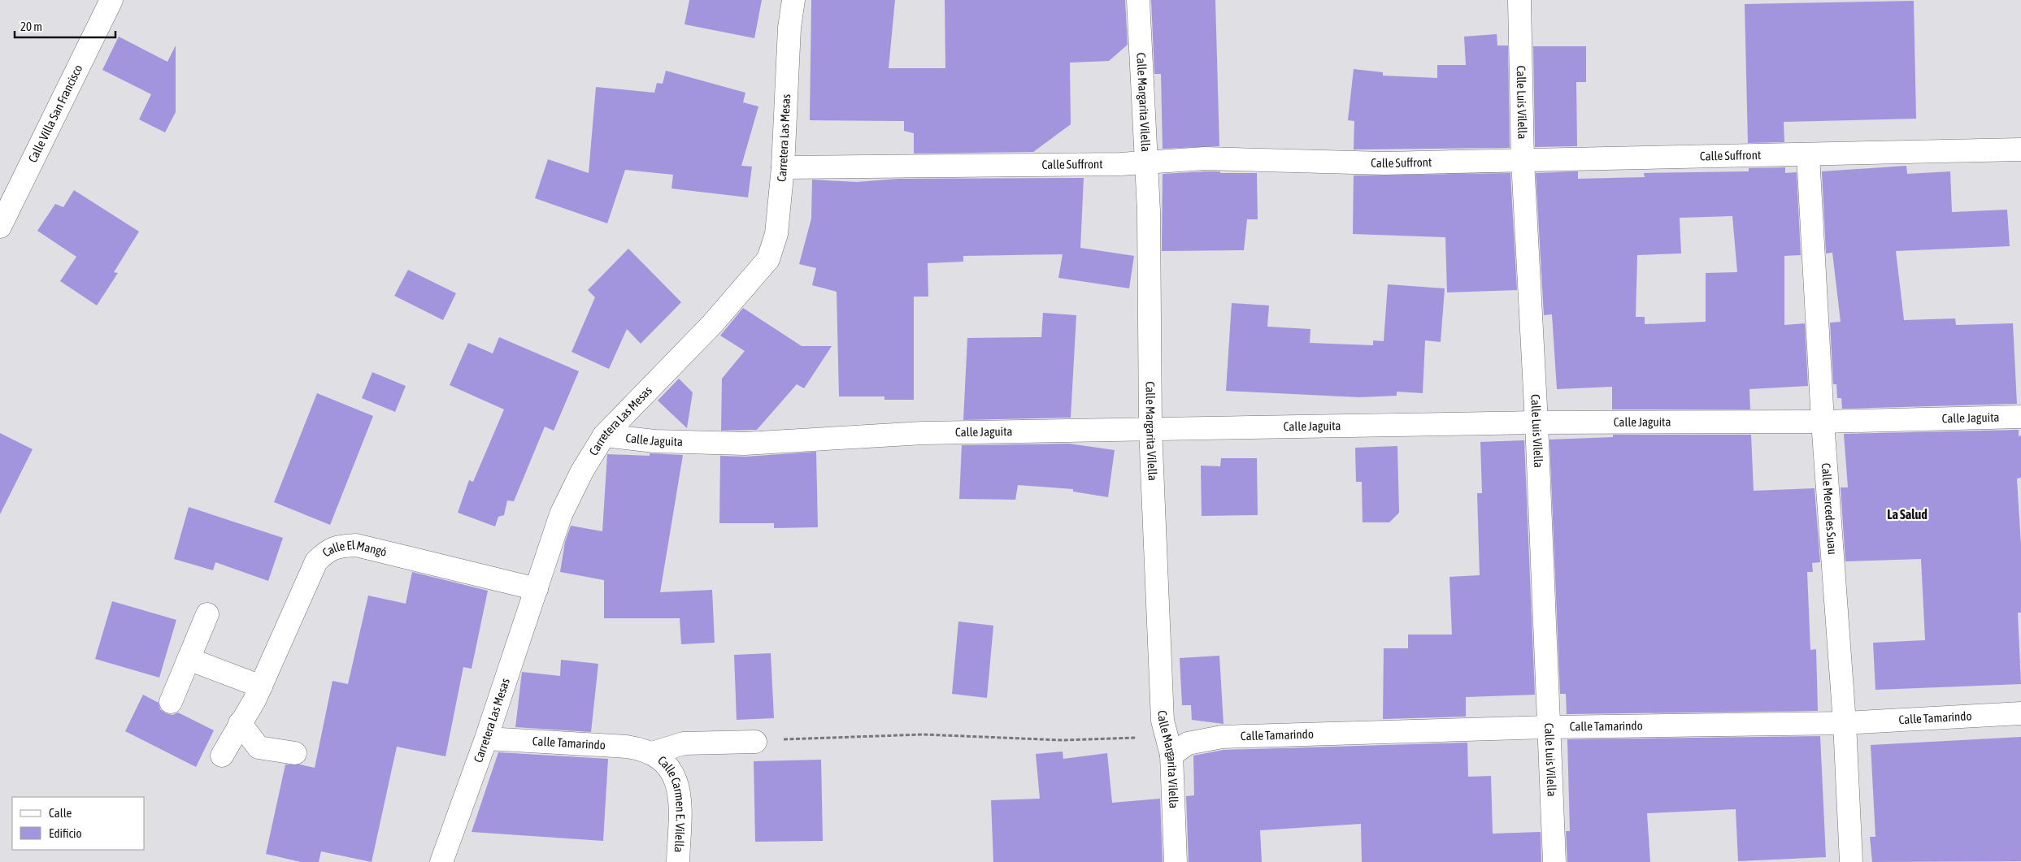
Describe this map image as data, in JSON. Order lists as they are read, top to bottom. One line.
{"streets":{"street":["Calle Luis Vilella","Calle Margarita Vilella","Calle Villa San Francisco","Carretera Las Mesas","Calle Suffront","Calle Jaguita","Calle Mercedes Suau","Calle El Mangó","Calle Tamarindo","Calle Carmen E. Vilella"]},"crossings":[["Calle Luis Vilella","Calle Suffront"],["Calle Luis Vilella","Calle Jaguita"],["Calle Luis Vilella","Calle Tamarindo"],["Calle Margarita Vilella","Calle Suffront"],["Calle Margarita Vilella","Calle Jaguita"],["Calle Margarita Vilella","Calle Tamarindo"],["Carretera Las Mesas","Calle Suffront"],["Carretera Las Mesas","Calle Jaguita"],["Carretera Las Mesas","Calle El Mangó"],["Carretera Las Mesas","Calle Tamarindo"],["Calle Suffront","Calle Mercedes Suau"],["Calle Jaguita","Calle Mercedes Suau"],["Calle Mercedes Suau","Calle Tamarindo"],["Calle Tamarindo","Calle Carmen E. Vilella"]],"districts":["La Salud"],"legend":["Calle","Edificio"],"scale_bar":"20 m"}
